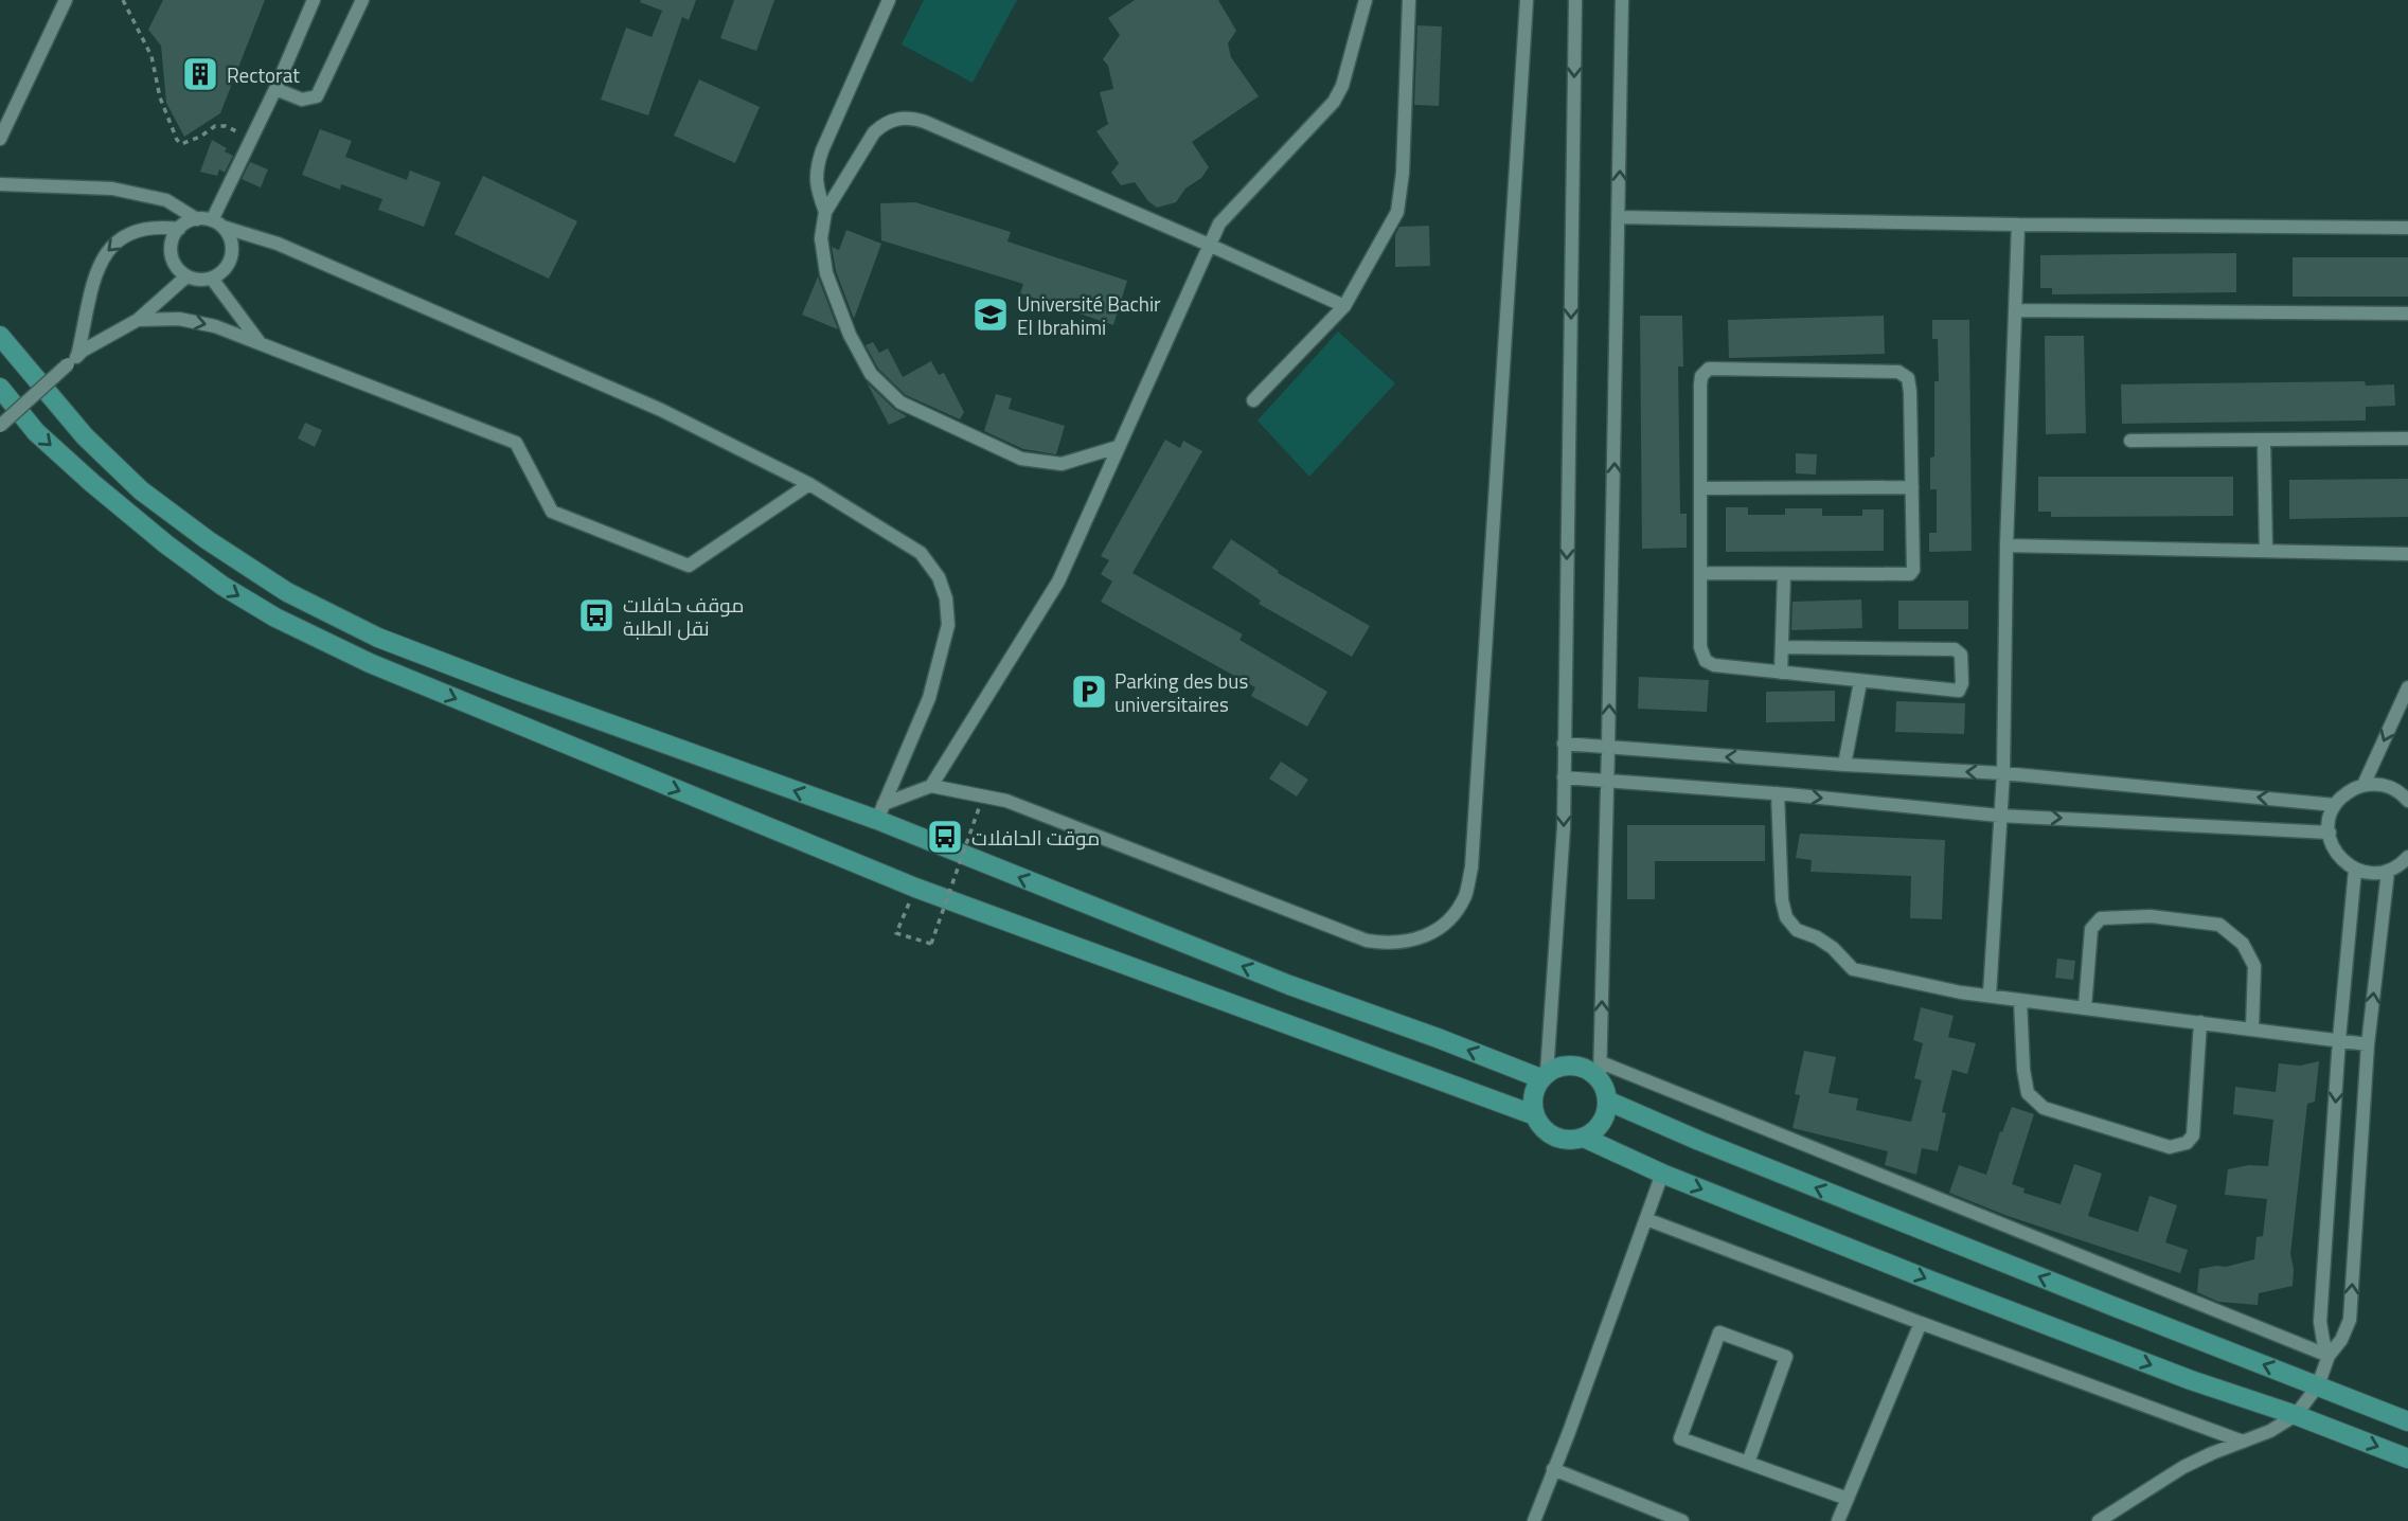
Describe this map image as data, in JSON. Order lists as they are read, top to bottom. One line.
{"places":{"building":["Rectorat"],"school or university":["Université Bachir El Ibrahimi"],"bus stop":["موقف حافلات نقل الطلبة","موقت الحافلات"],"parking":["Parking des bus universitaires"]}}
